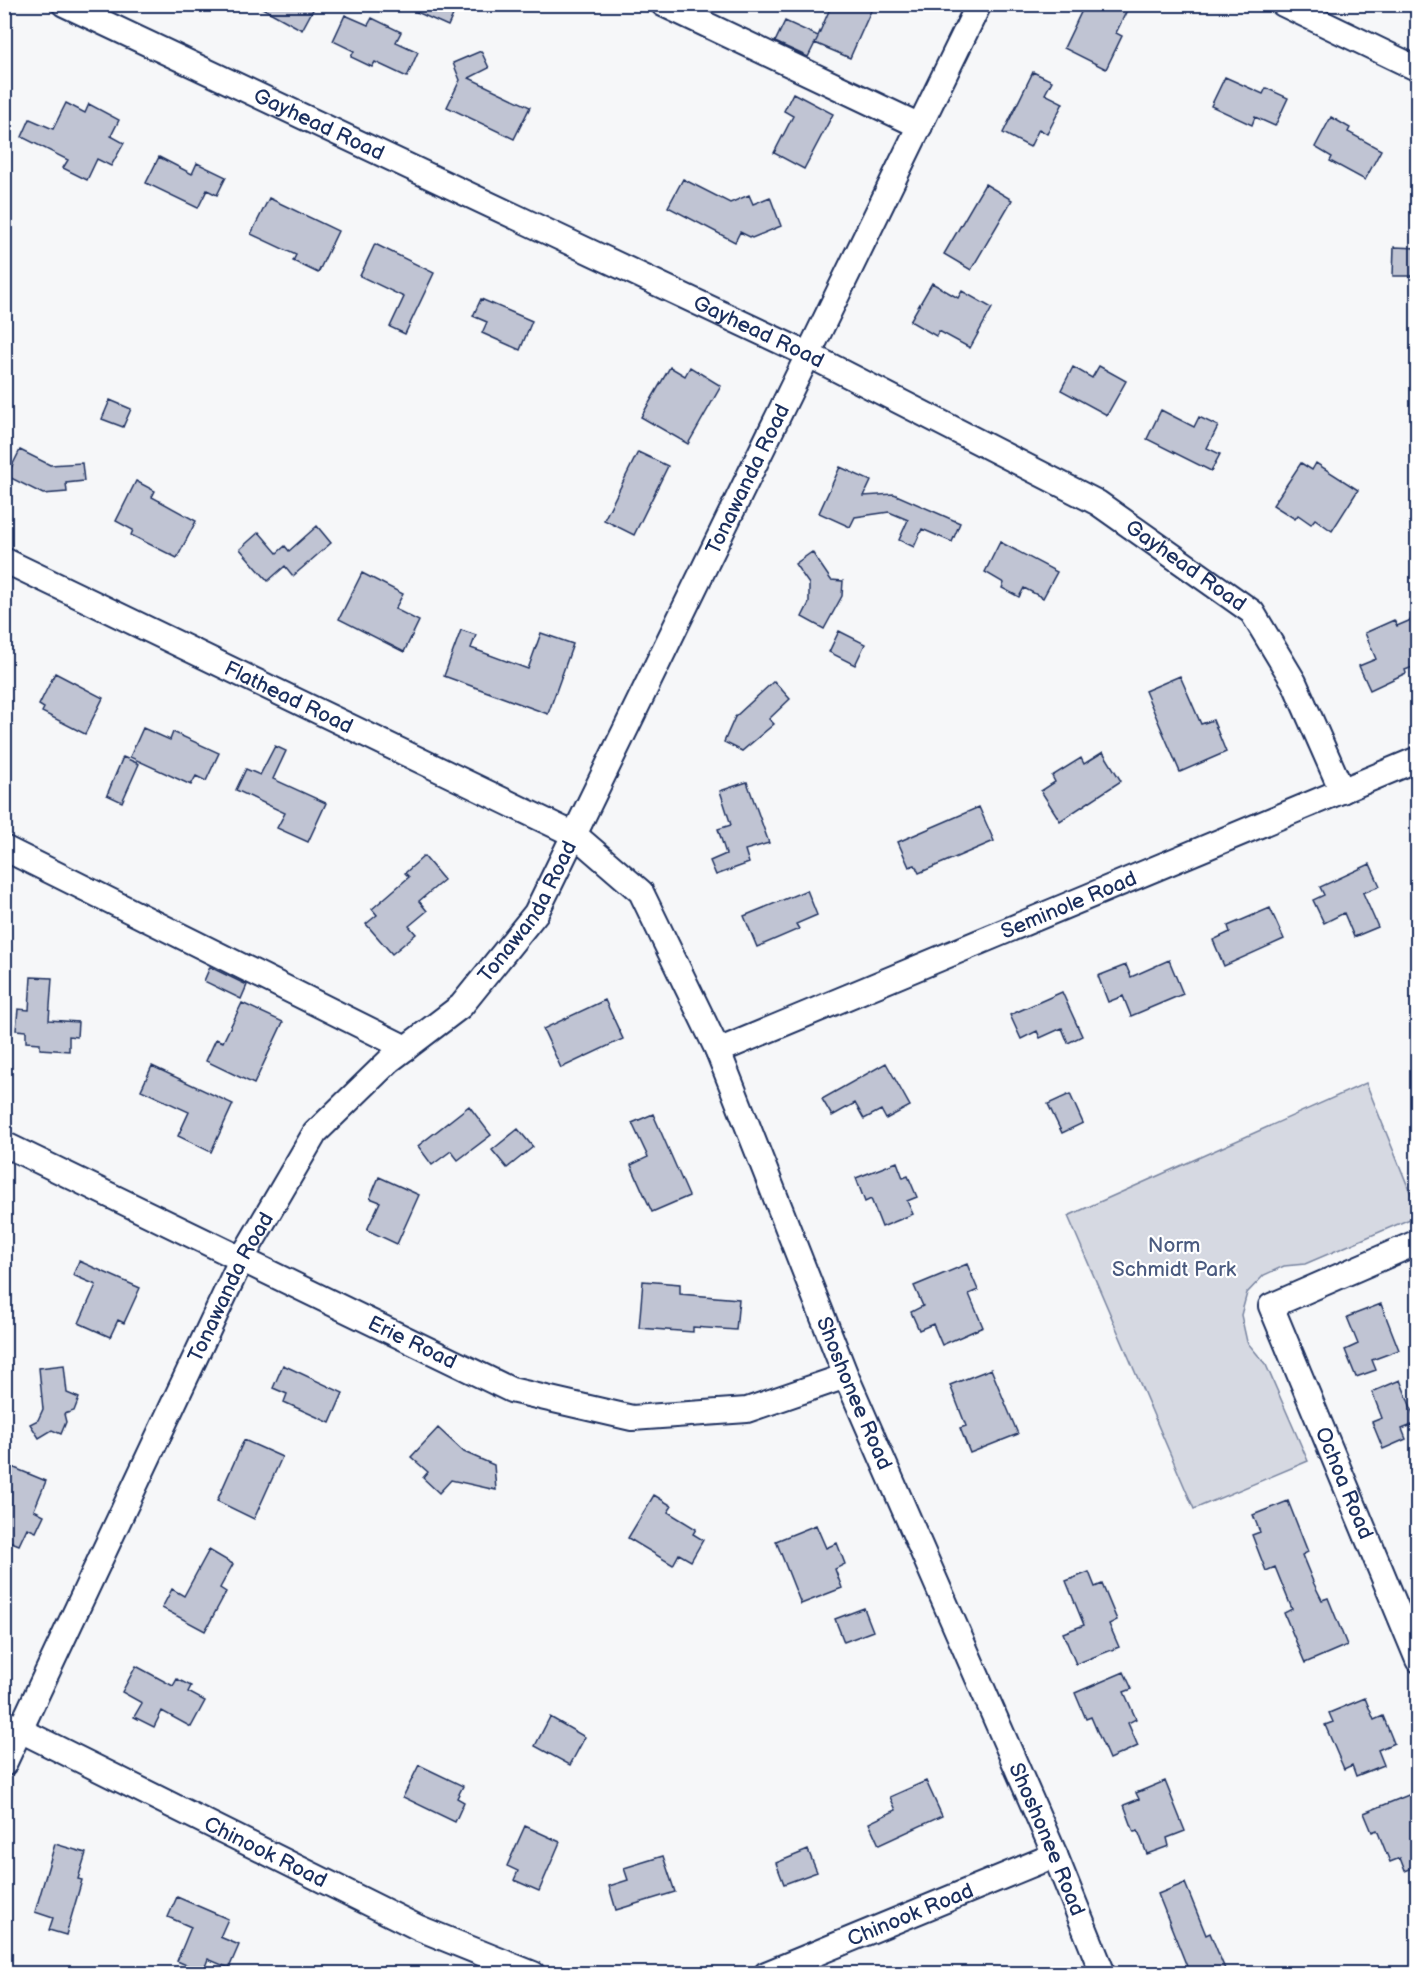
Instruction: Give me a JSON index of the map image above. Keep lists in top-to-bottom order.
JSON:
{
  "streets": {
    "street": [
      "Gayhead Road",
      "Tonawanda Road",
      "Flathead Road",
      "Seminole Road",
      "Erie Road",
      "Shoshonee Road",
      "Ochoa Road",
      "Chinook Road"
    ]
  },
  "crossings": [
    ["Gayhead Road", "Tonawanda Road"],
    ["Gayhead Road", "Seminole Road"],
    ["Tonawanda Road", "Flathead Road"],
    ["Tonawanda Road", "Erie Road"],
    ["Tonawanda Road", "Shoshonee Road"],
    ["Tonawanda Road", "Chinook Road"],
    ["Flathead Road", "Shoshonee Road"],
    ["Seminole Road", "Shoshonee Road"],
    ["Erie Road", "Shoshonee Road"],
    ["Shoshonee Road", "Chinook Road"]
  ],
  "parks": ["Norm Schmidt Park"]
}
